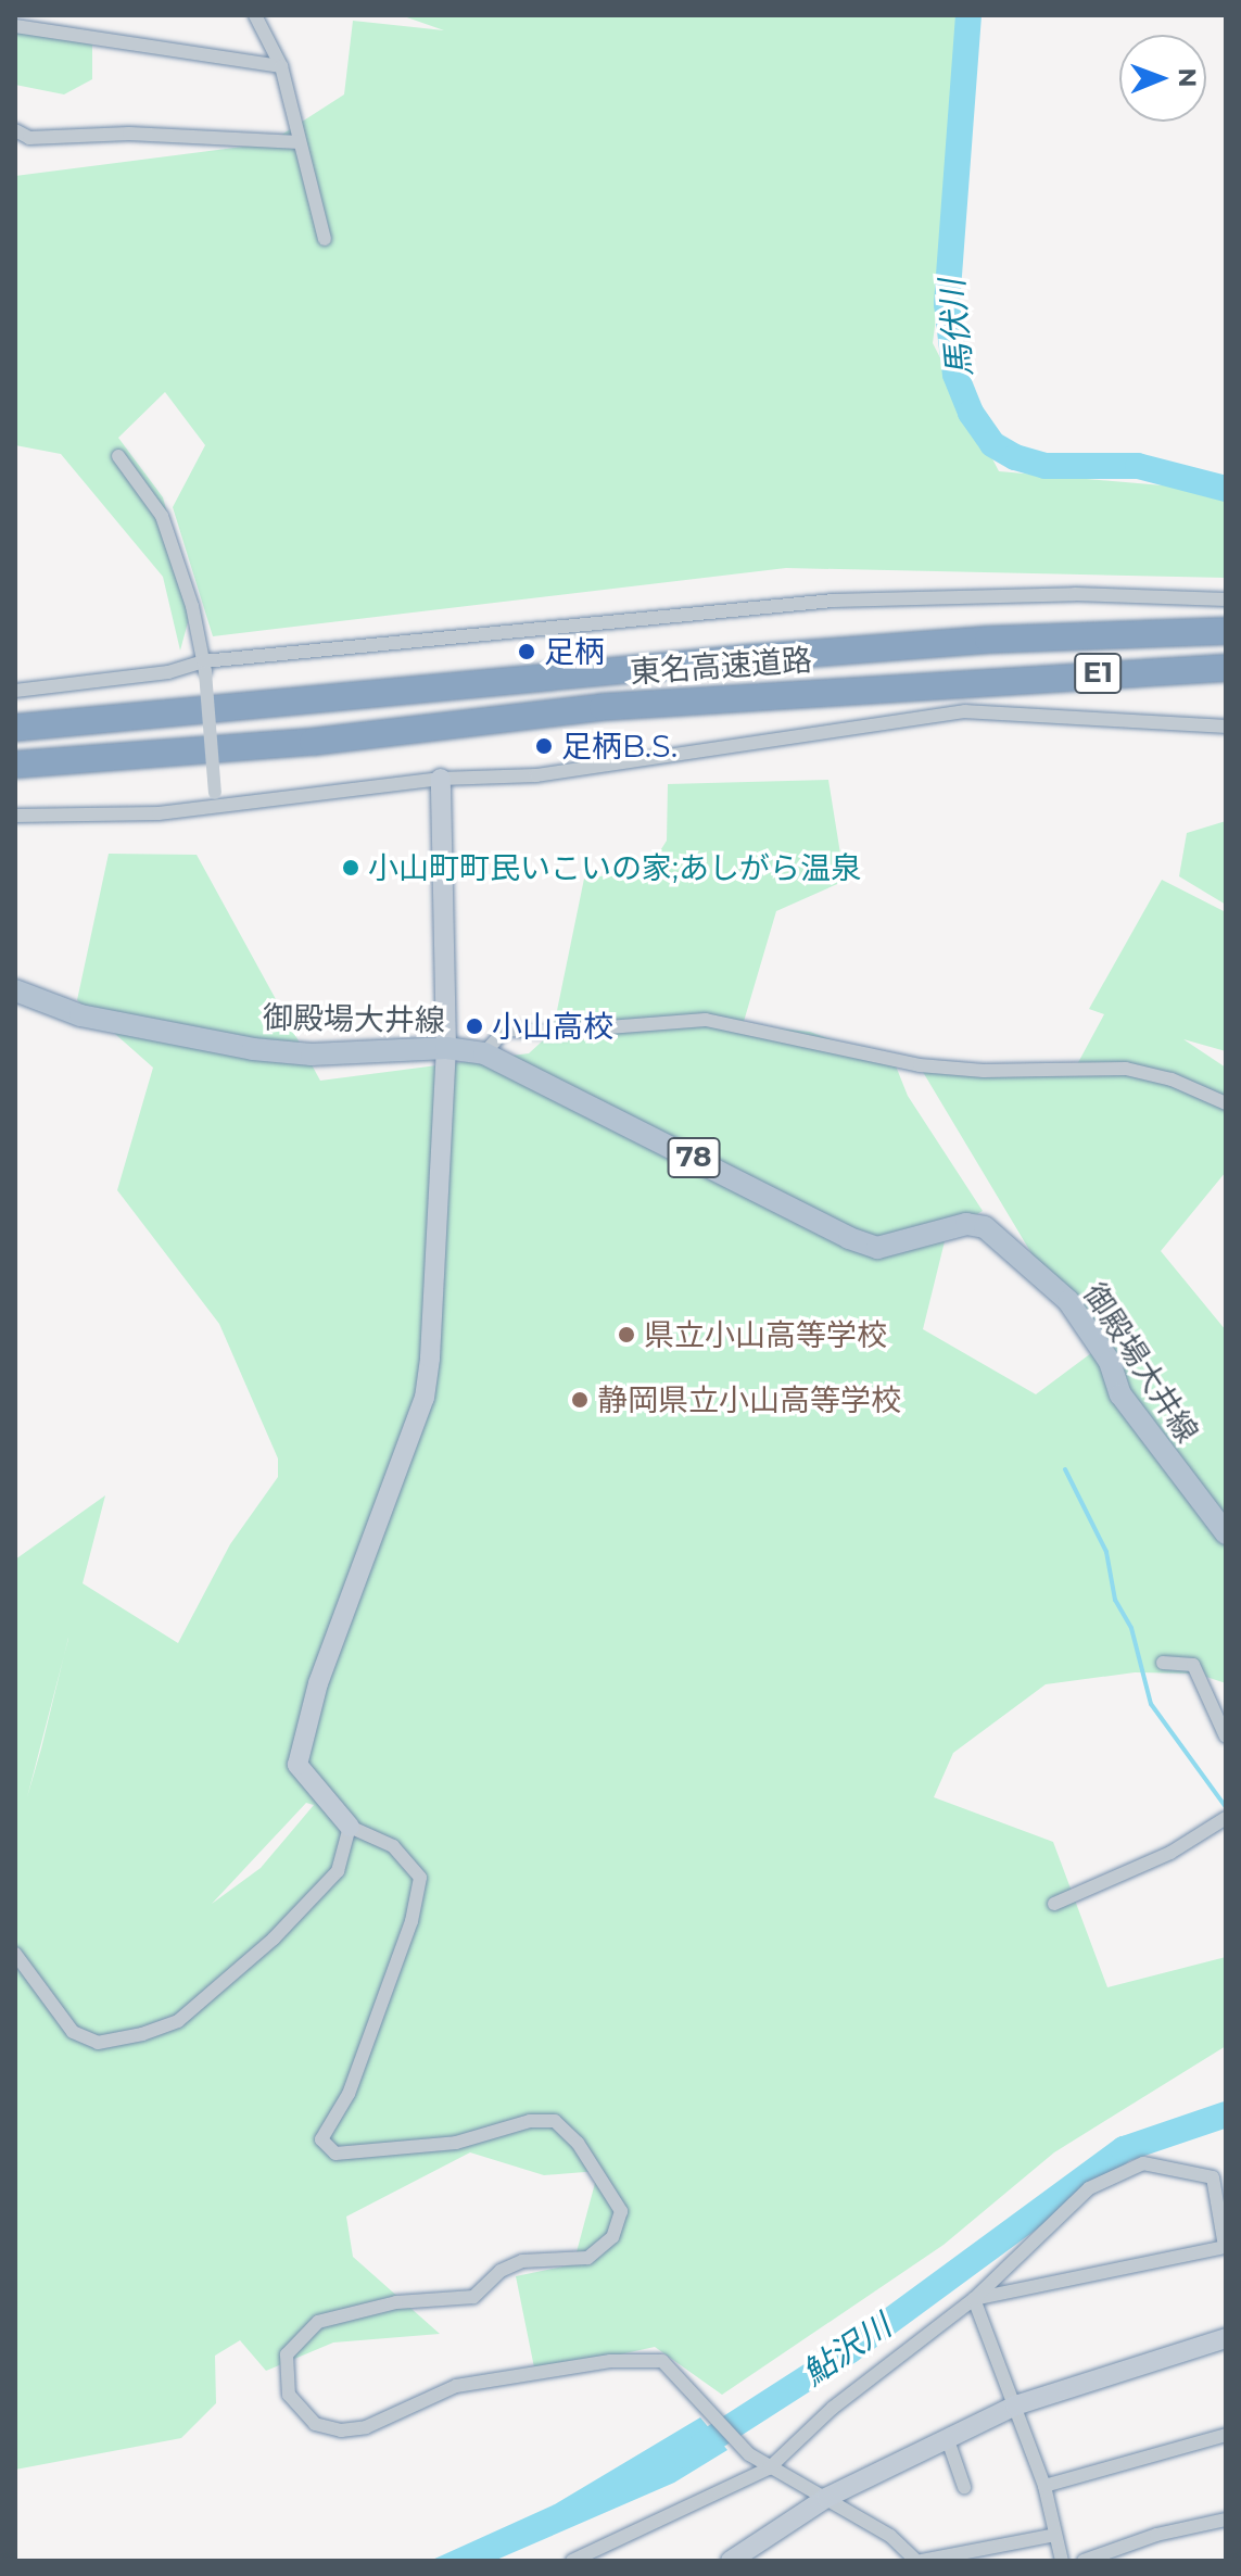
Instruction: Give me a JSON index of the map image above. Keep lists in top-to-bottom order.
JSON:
{
  "streets": {
    "highway": ["東名高速道路", "E1"],
    "main road": ["御殿場大井線", "78"]
  },
  "water": ["馬伏川", "鮎沢川"],
  "places": [
    "足柄",
    "足柄B.S.",
    "小山町町民いこいの家;あしがら温泉",
    "小山高校",
    "県立小山高等学校",
    "静岡県立小山高等学校"
  ],
  "north": "right"
}
